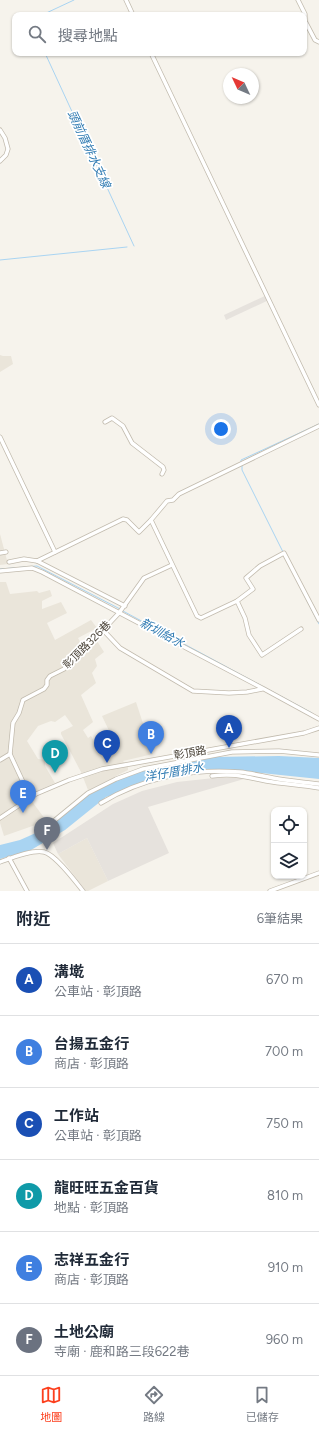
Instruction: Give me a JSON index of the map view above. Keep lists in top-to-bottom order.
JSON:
{
  "streets": {
    "street": ["彰頂路326巷", "彰頂路"]
  },
  "water": ["頭前厝排水支線", "新圳給水", "洋仔厝排水"],
  "north": "top left",
  "page": {
    "search": "搜尋地點",
    "pins": [
      "A",
      "B",
      "C",
      "D",
      "E",
      "F"
    ],
    "heading": ["附近", "6筆結果"],
    "list": [
      {
        "mark": "A",
        "name": "溝墘",
        "note": "公車站 · 彰頂路",
        "value": "670 m"
      },
      {
        "mark": "B",
        "name": "台揚五金行",
        "note": "商店 · 彰頂路",
        "value": "700 m"
      },
      {
        "mark": "C",
        "name": "工作站",
        "note": "公車站 · 彰頂路",
        "value": "750 m"
      },
      {
        "mark": "D",
        "name": "龍旺旺五金百貨",
        "note": "地點 · 彰頂路",
        "value": "810 m"
      },
      {
        "mark": "E",
        "name": "志祥五金行",
        "note": "商店 · 彰頂路",
        "value": "910 m"
      },
      {
        "mark": "F",
        "name": "土地公廟",
        "note": "寺廟 · 鹿和路三段622巷",
        "value": "960 m"
      }
    ],
    "nav": ["地圖", "路線", "已儲存"]
  }
}
